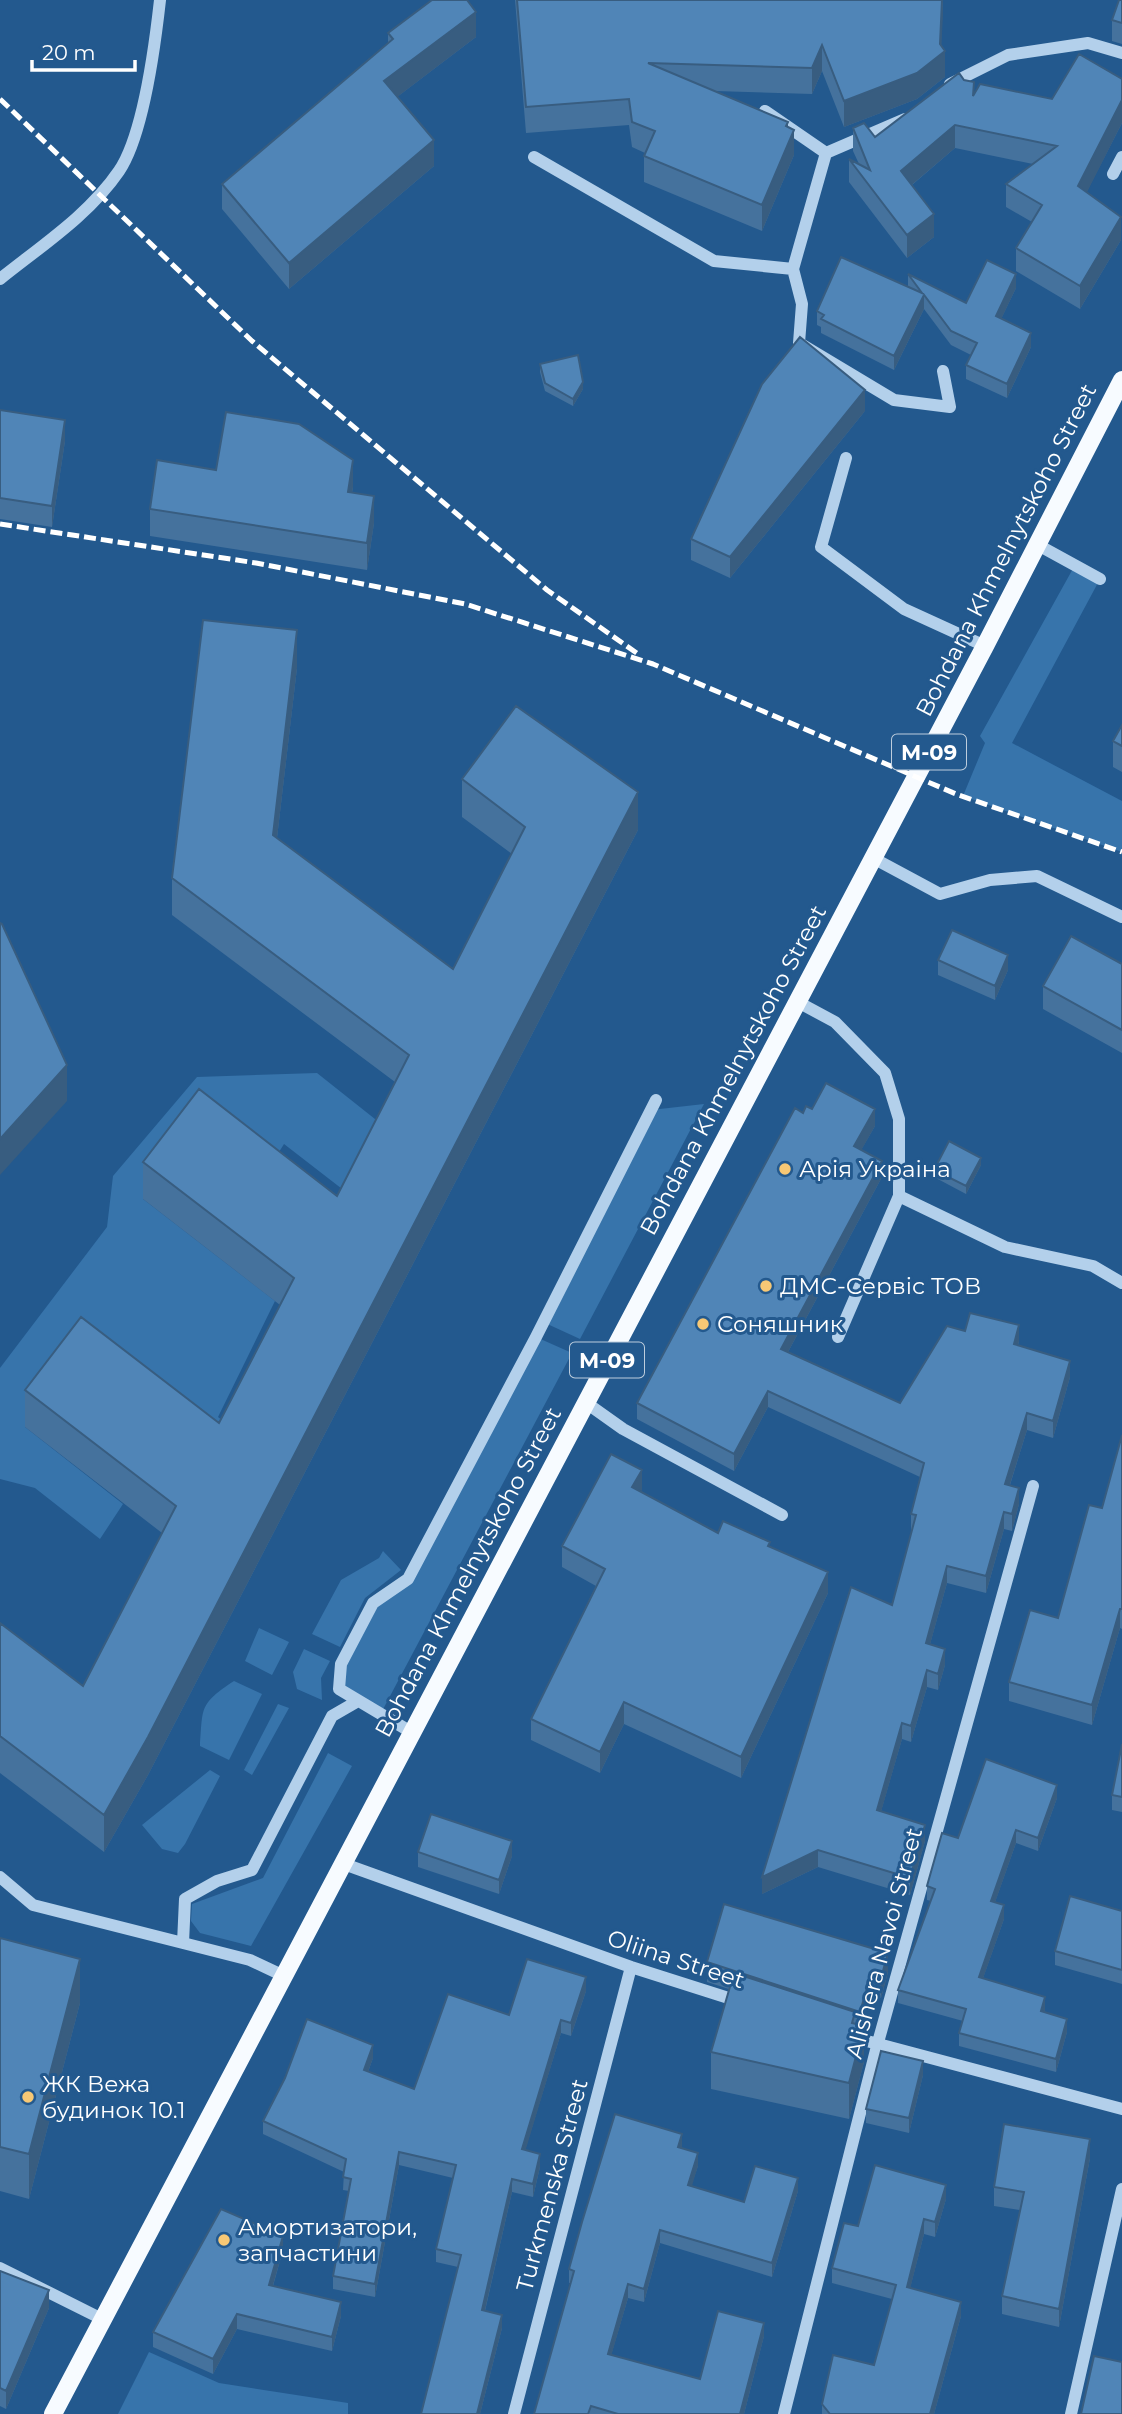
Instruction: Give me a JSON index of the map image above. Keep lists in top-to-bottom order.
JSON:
{
  "streets": {
    "main road": ["Bohdana Khmelnytskoho Street", "М-09"],
    "street": ["Alishera Navoi Street", "Oliina Street", "Turkmenska Street"]
  },
  "crossings": [
    ["Bohdana Khmelnytskoho Street", "Oliina Street"],
    ["Oliina Street", "Turkmenska Street"]
  ],
  "places": [
    "Арія Украіна",
    "ДМС-Сервіс ТОВ",
    "Соняшник",
    "ЖК Вежа будинок 10.1",
    "Амортизатори, запчастини"
  ],
  "scale_bar": "20 m"
}
